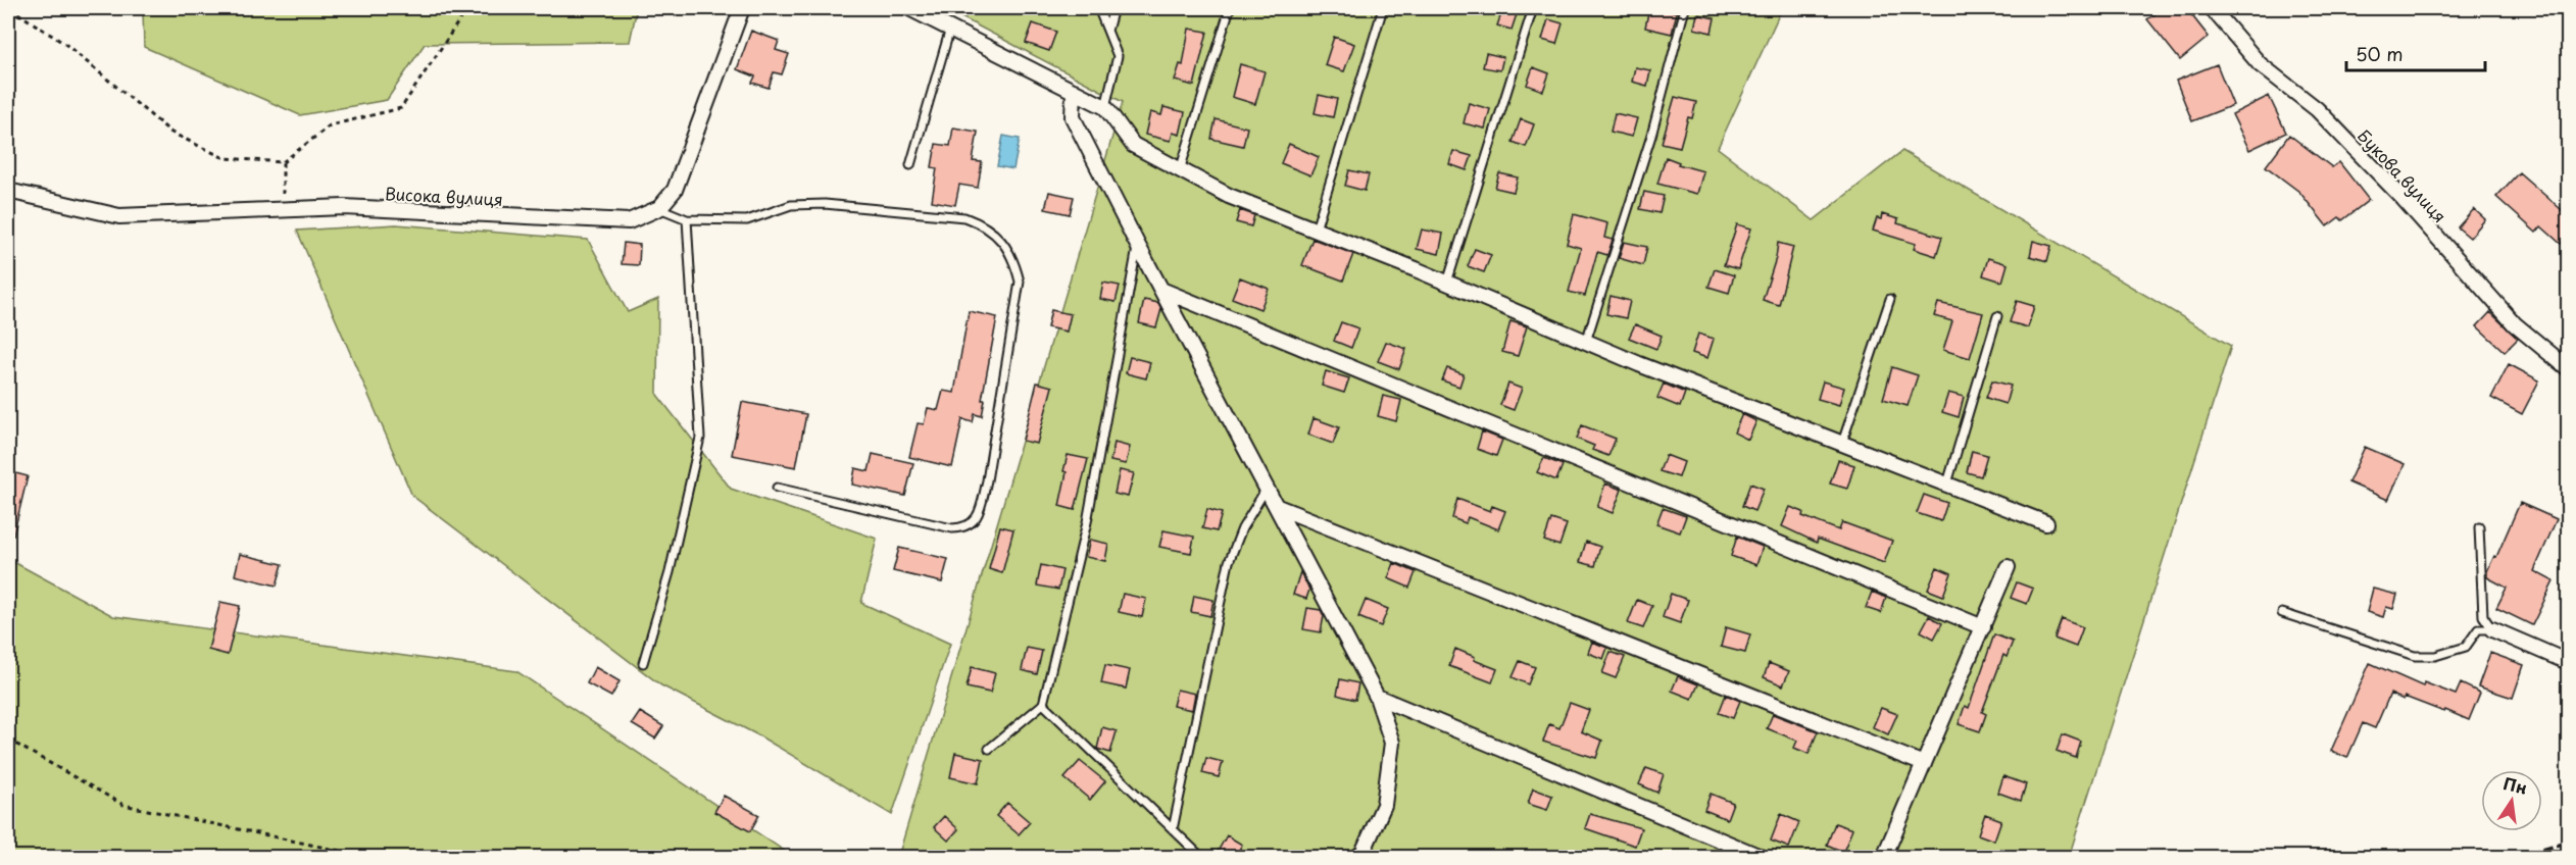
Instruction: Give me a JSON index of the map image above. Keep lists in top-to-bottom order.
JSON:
{
  "streets": {
    "street": ["Букова вулиця", "Висока вулиця"]
  },
  "scale_bar": "50 m",
  "north": "top"
}
